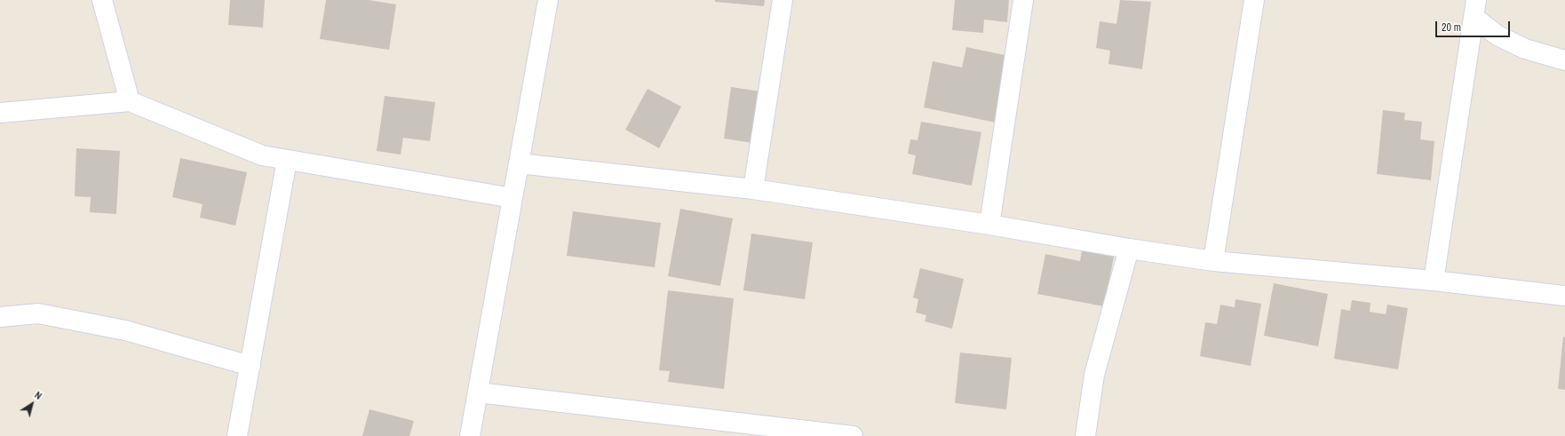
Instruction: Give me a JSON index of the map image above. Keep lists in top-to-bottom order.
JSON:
{
  "scale_bar": "20 m",
  "north": "top right"
}
